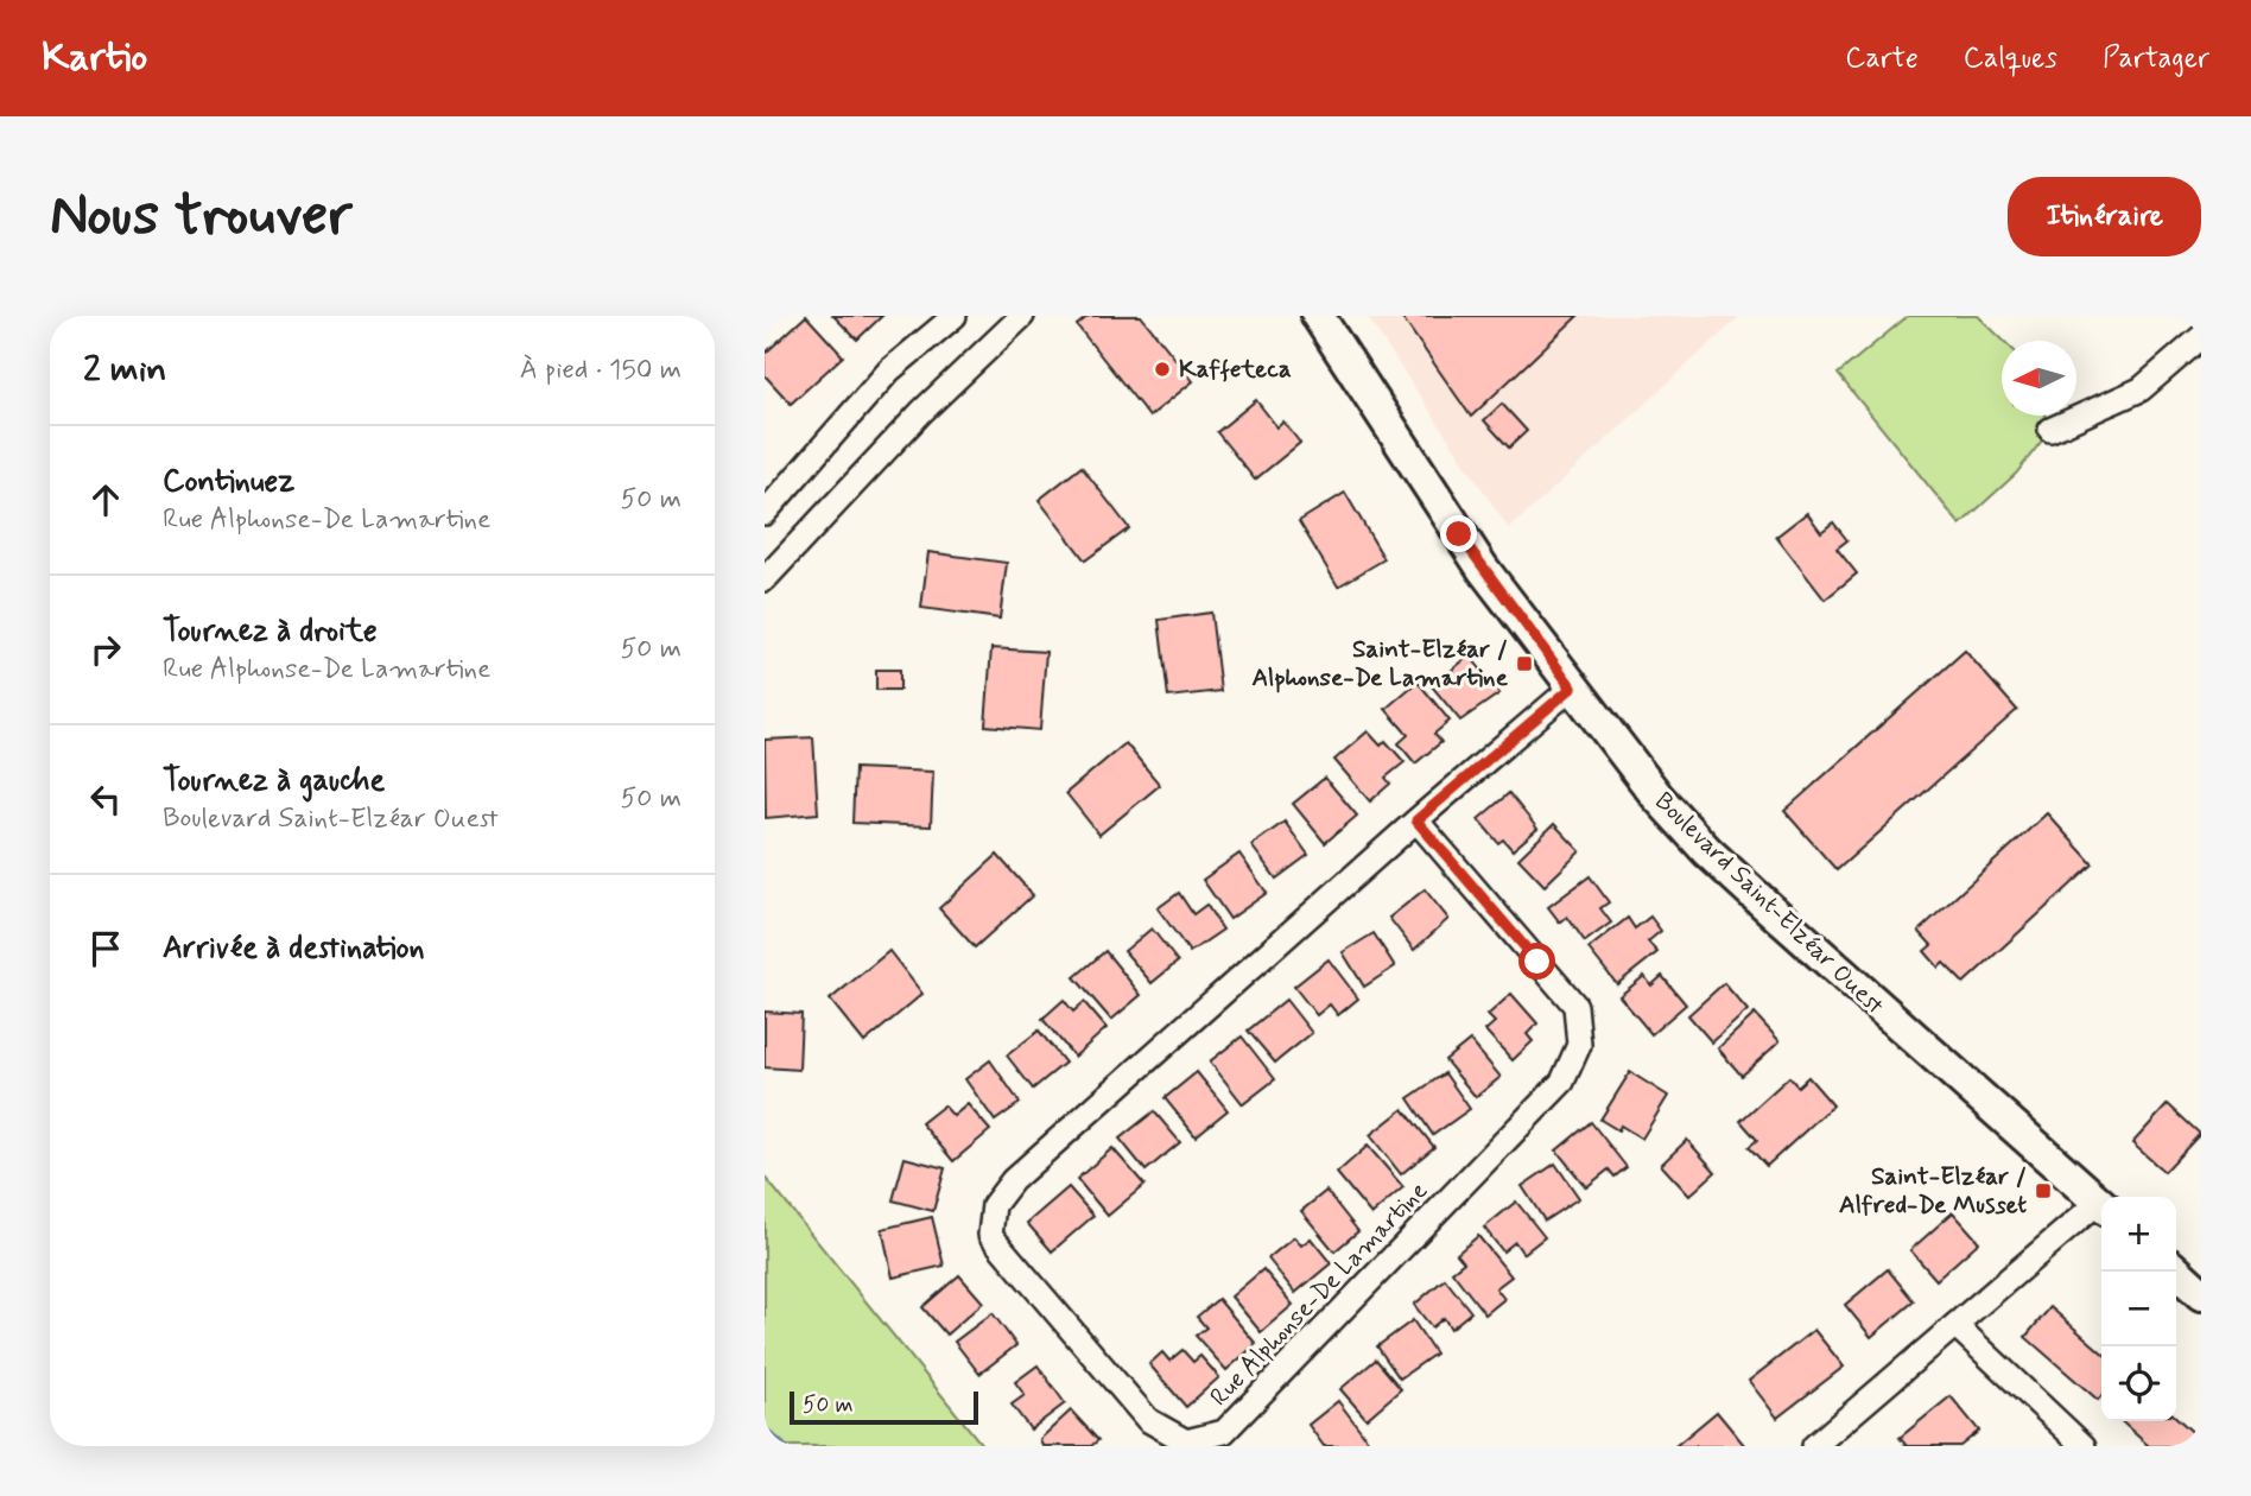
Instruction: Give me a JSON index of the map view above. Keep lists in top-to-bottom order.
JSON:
{
  "streets": {
    "street": ["Boulevard Saint-Elzéar Ouest", "Rue Alphonse-De Lamartine"]
  },
  "crossings": [
    ["Boulevard Saint-Elzéar Ouest", "Rue Alphonse-De Lamartine"]
  ],
  "places": {
    "other": ["Kaffeteca"],
    "transit": ["Saint-Elzéar / Alphonse-De Lamartine", "Saint-Elzéar / Alfred-De Musset"]
  },
  "scale_bar": "50 m",
  "north": "left",
  "page": {
    "header": "Kartio",
    "nav": ["Carte", "Calques", "Partager"],
    "buttons": "Itinéraire",
    "title": "Nous trouver",
    "heading": ["2 min", "À pied · 150 m"],
    "list": [
      ["Continuez", "Rue Alphonse-De Lamartine", "50 m"],
      ["Tournez à droite", "Rue Alphonse-De Lamartine", "50 m"],
      ["Tournez à gauche", "Boulevard Saint-Elzéar Ouest", "50 m"],
      "Arrivée à destination"
    ],
    "map_buttons": ["+", "−"],
    "scale": "50 m"
  }
}
